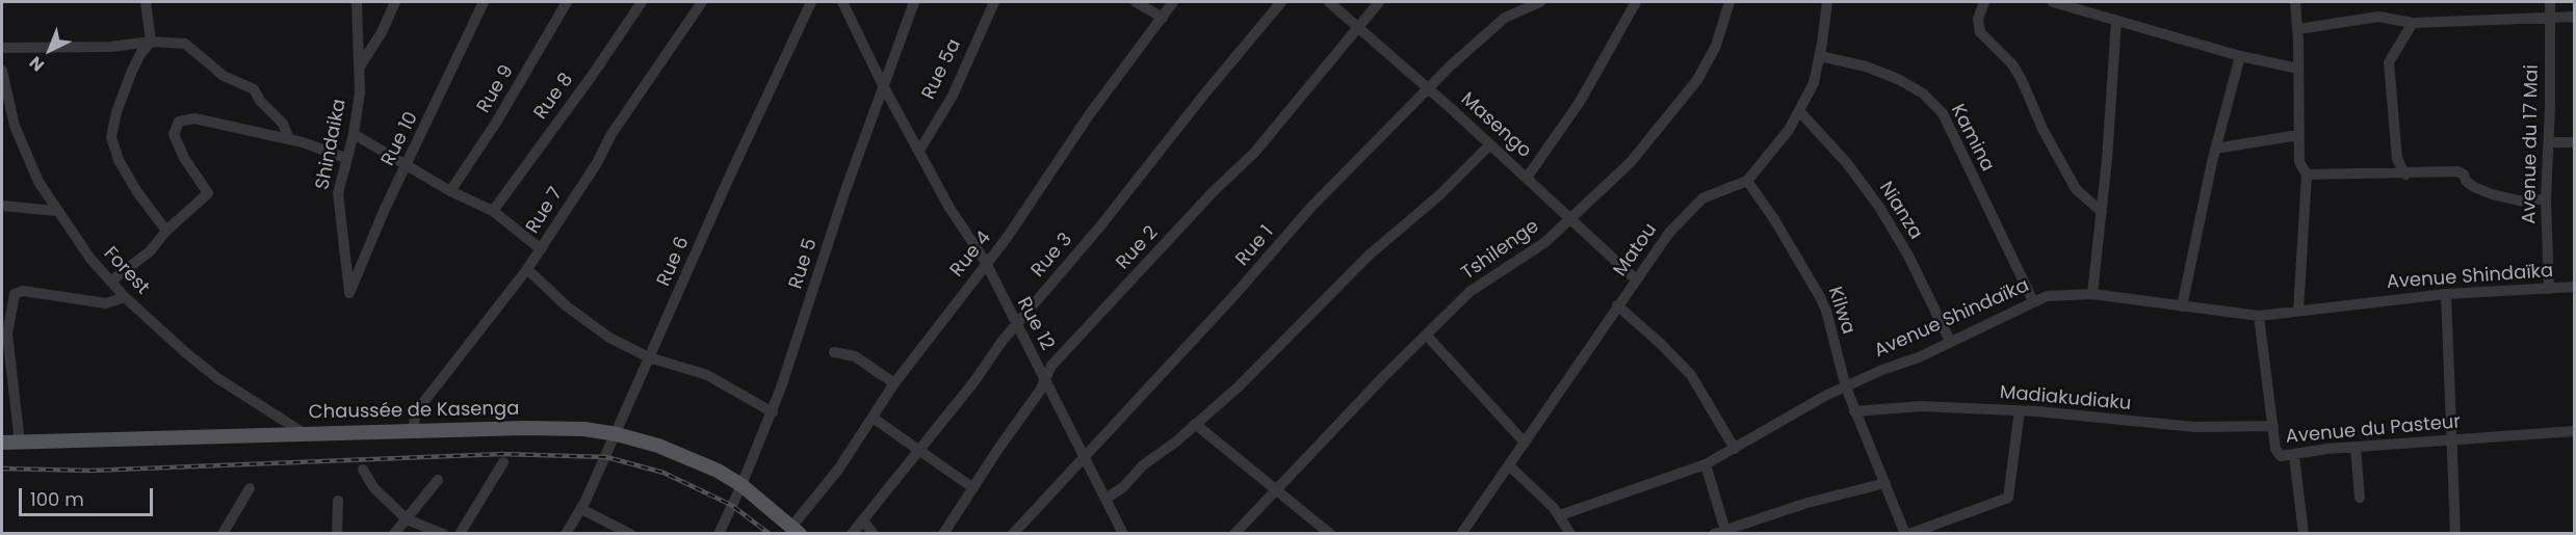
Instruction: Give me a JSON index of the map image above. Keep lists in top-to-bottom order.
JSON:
{
  "streets": {
    "main road": ["Chaussée de Kasenga"],
    "street": [
      "Rue 5a",
      "Rue 9",
      "Rue 8",
      "Masengo",
      "Kamina",
      "Rue 10",
      "Shindaika",
      "Avenue du 17 Mai",
      "Rue 7",
      "Nianza",
      "Rue 1",
      "Rue 2",
      "Tshilenge",
      "Matou",
      "Rue 4",
      "Rue 3",
      "Rue 6",
      "Rue 5",
      "Forest",
      "Avenue Shindaïka",
      "Kilwa",
      "Rue 12",
      "Madiakudiaku",
      "Avenue du Pasteur"
    ]
  },
  "crossings": [
    ["Rue 5a", "Rue 12"],
    ["Masengo", "Rue 1"],
    ["Masengo", "Rue 2"],
    ["Masengo", "Tshilenge"],
    ["Masengo", "Matou"],
    ["Kamina", "Avenue Shindaïka"],
    ["Rue 10", "Shindaika"],
    ["Avenue du 17 Mai", "Avenue Shindaïka"],
    ["Rue 7", "Chaussée de Kasenga"],
    ["Nianza", "Avenue Shindaïka"],
    ["Rue 1", "Rue 12"],
    ["Rue 2", "Rue 12"],
    ["Matou", "Kilwa"],
    ["Rue 4", "Rue 12"],
    ["Rue 4", "Chaussée de Kasenga"],
    ["Rue 3", "Rue 12"],
    ["Rue 6", "Chaussée de Kasenga"],
    ["Rue 5", "Rue 12"],
    ["Rue 5", "Chaussée de Kasenga"],
    ["Forest", "Chaussée de Kasenga"],
    ["Avenue Shindaïka", "Kilwa"],
    ["Avenue Shindaïka", "Avenue du Pasteur"],
    ["Kilwa", "Madiakudiaku"],
    ["Madiakudiaku", "Avenue du Pasteur"]
  ],
  "scale_bar": "100 m",
  "north": "bottom left"
}
